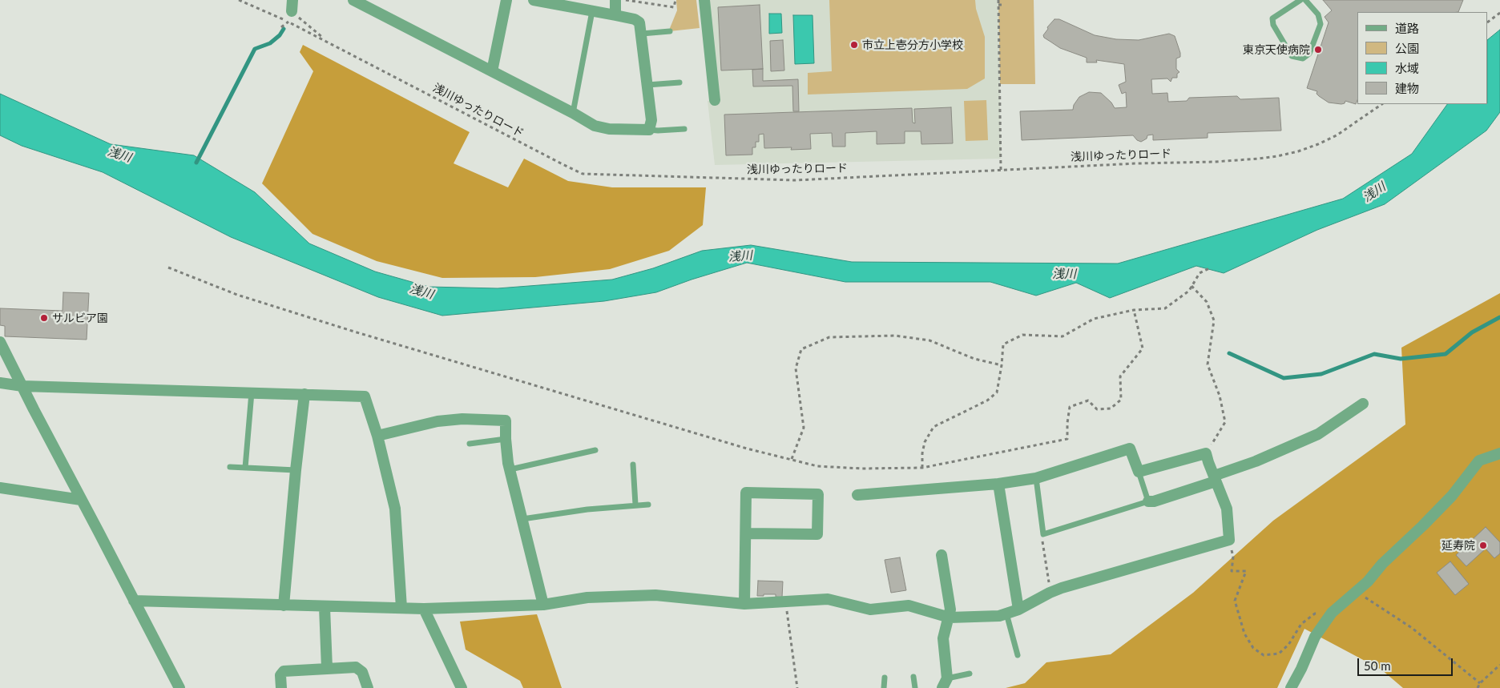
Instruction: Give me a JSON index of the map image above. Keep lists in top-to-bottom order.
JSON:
{
  "streets": {
    "path": ["浅川ゆったりロード"]
  },
  "water": ["浅川"],
  "places": [
    "市立上壱分方小学校",
    "東京天使病院",
    "サルビア園",
    "延寿院"
  ],
  "legend": [
    "道路",
    "公園",
    "水域",
    "建物"
  ],
  "scale_bar": "50 m"
}
